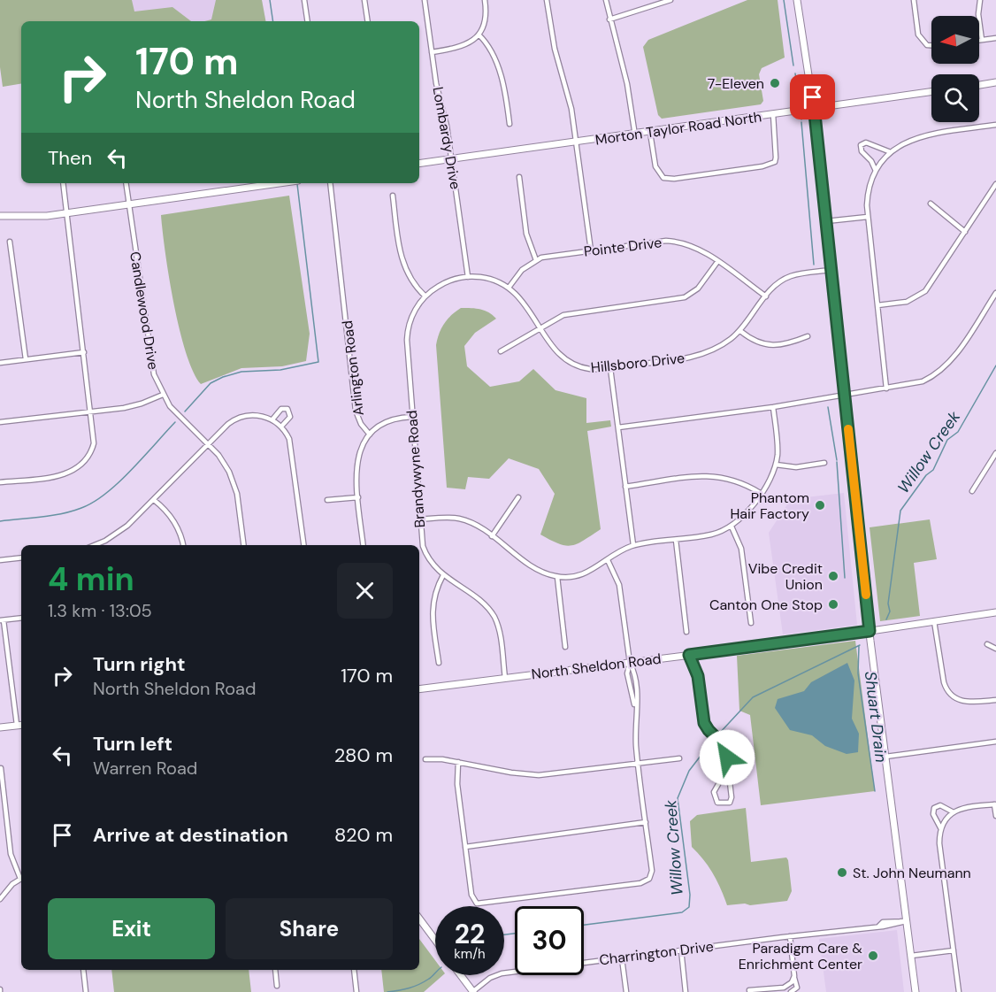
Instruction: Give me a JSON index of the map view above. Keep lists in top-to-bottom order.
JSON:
{
  "streets": {
    "street": [
      "Morton Taylor Road North",
      "Lombardy Drive",
      "Pointe Drive",
      "Candlewood Drive",
      "Hillsboro Drive",
      "Arlington Road",
      "Brandywyne Road",
      "North Sheldon Road",
      "Charrington Drive"
    ]
  },
  "crossings": [
    ["Morton Taylor Road North", "Lombardy Drive"],
    ["Lombardy Drive", "Hillsboro Drive"],
    ["Pointe Drive", "Hillsboro Drive"],
    ["Hillsboro Drive", "Brandywyne Road"],
    ["Brandywyne Road", "North Sheldon Road"]
  ],
  "water": ["Willow Creek", "Shuart Drain"],
  "places": [
    "7-Eleven",
    "Phantom Hair Factory",
    "Vibe Credit Union",
    "Canton One Stop",
    "St. John Neumann",
    "Paradigm Care & Enrichment Center"
  ],
  "north": "left",
  "page": {
    "turn": ["170 m", "North Sheldon Road"],
    "then": "Then",
    "heading": ["4 min", "1.3 km · 13:05"],
    "list": [
      {
        "name": "Turn right",
        "note": "North Sheldon Road",
        "value": "170 m"
      },
      {
        "name": "Turn left",
        "note": "Warren Road",
        "value": "280 m"
      },
      {
        "name": "Arrive at destination",
        "value": "820 m"
      }
    ],
    "buttons": ["Exit", "Share"],
    "speed": "22 km/h",
    "limit": "30"
  }
}
